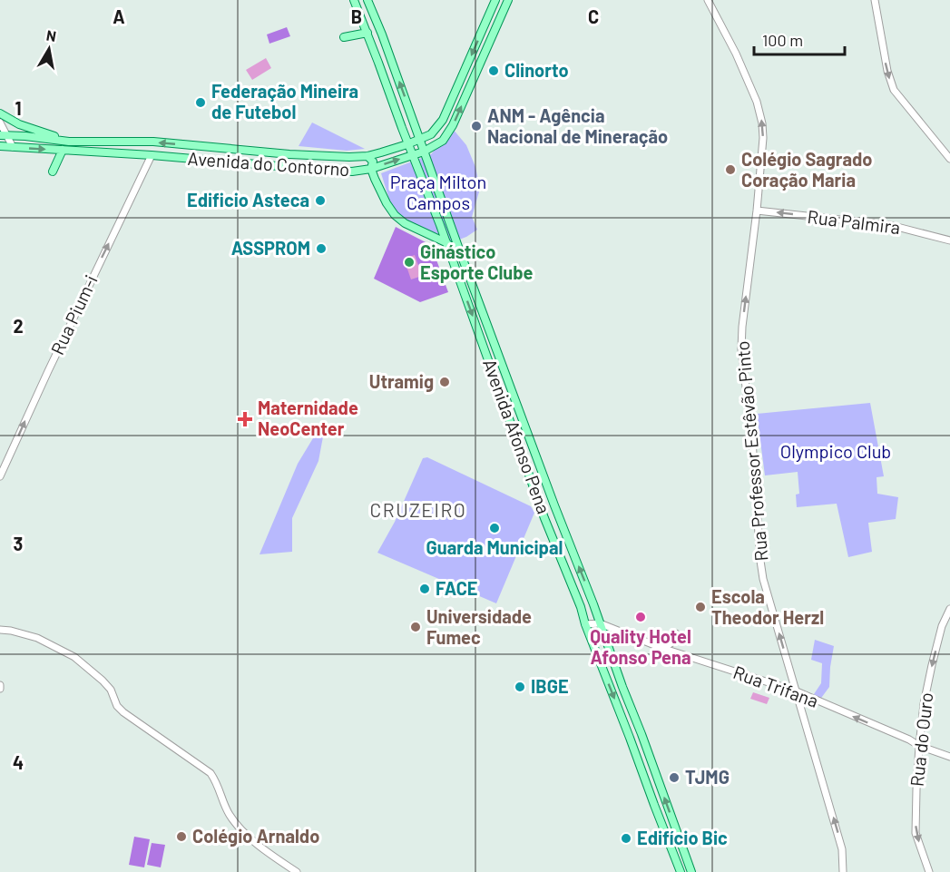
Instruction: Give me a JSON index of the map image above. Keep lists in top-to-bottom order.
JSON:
{
  "streets": {
    "main road": ["Avenida do Contorno", "Avenida Afonso Pena"],
    "street": [
      "Rua Palmira",
      "Rua Pium-i",
      "Rua Professor Estêvão Pinto",
      "Rua Trifana",
      "Rua do Ouro"
    ]
  },
  "crossings": [
    ["Avenida do Contorno", "Rua Pium-i"],
    ["Avenida do Contorno", "Avenida Afonso Pena"],
    ["Rua Palmira", "Rua Professor Estêvão Pinto"],
    ["Avenida Afonso Pena", "Rua Trifana"],
    ["Rua Professor Estêvão Pinto", "Rua Trifana"],
    ["Rua Trifana", "Rua do Ouro"]
  ],
  "one_way": [
    "Rua Palmira",
    "Rua Pium-i",
    "Rua Professor Estêvão Pinto",
    "Rua Trifana",
    "Rua do Ouro"
  ],
  "districts": ["CRUZEIRO"],
  "parks": ["Praça Milton Campos", "Olympico Club"],
  "places": {
    "other": [
      "Clinorto",
      "Federação Mineira de Futebol",
      "ANM - Agência Nacional de Mineração",
      "Colégio Sagrado Coração Maria",
      "Edificio Asteca",
      "ASSPROM",
      "Ginástico Esporte Clube",
      "Utramig",
      "Guarda Municipal",
      "FACE",
      "Escola Theodor Herzl",
      "Quality Hotel Afonso Pena",
      "Universidade Fumec",
      "IBGE",
      "TJMG",
      "Colégio Arnaldo",
      "Edifício Bic"
    ],
    "health": ["Maternidade NeoCenter"]
  },
  "scale_bar": "100 m",
  "north": "top",
  "grid": {
    "columns": ["A", "B", "C"],
    "rows": [
      "1",
      "2",
      "3",
      "4"
    ]
  }
}
